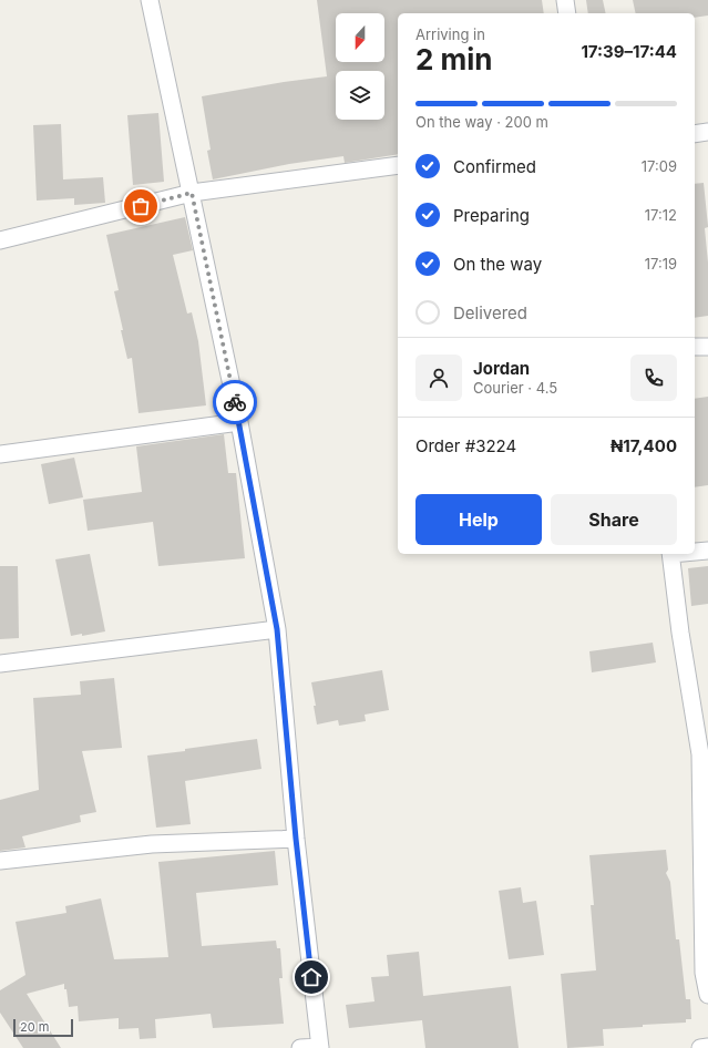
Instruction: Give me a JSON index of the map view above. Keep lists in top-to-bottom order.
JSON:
{
  "scale_bar": "20 m",
  "north": "bottom",
  "page": {
    "heading": ["2 min", "Arriving in", "17:39–17:44"],
    "panel": [
      "Jordan",
      "Courier · 4.5",
      "Order #3224",
      "₦17,400"
    ],
    "bar": "On the way · 200 m",
    "list": [
      ["Confirmed", "17:09"],
      ["Preparing", "17:12"],
      ["On the way", "17:19"],
      "Delivered"
    ],
    "buttons": ["Help", "Share"],
    "scale": "20 m"
  }
}
